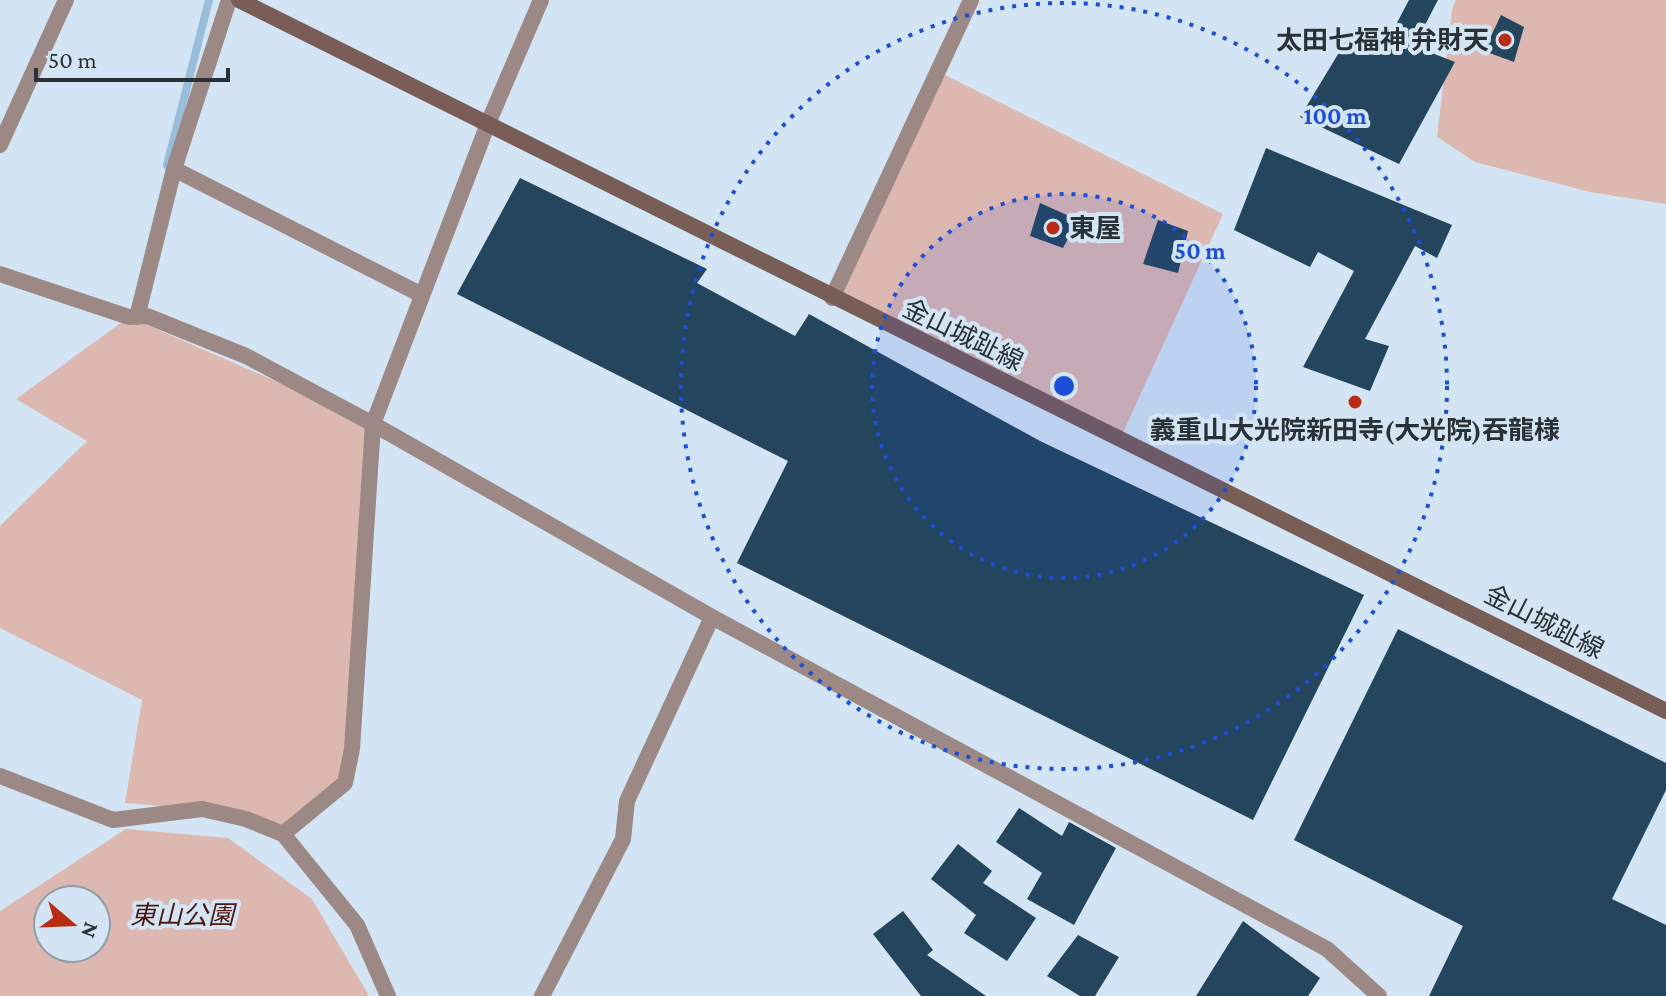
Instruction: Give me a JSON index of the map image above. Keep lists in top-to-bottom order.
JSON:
{
  "streets": {
    "main road": ["金山城趾線"]
  },
  "parks": ["東山公園"],
  "places": ["太田七福神 弁財天", "東屋", "義重山大光院新田寺(大光院)吞龍様"],
  "scale_bar": "50 m",
  "north": "right",
  "rings": ["100 m", "50 m"]
}
